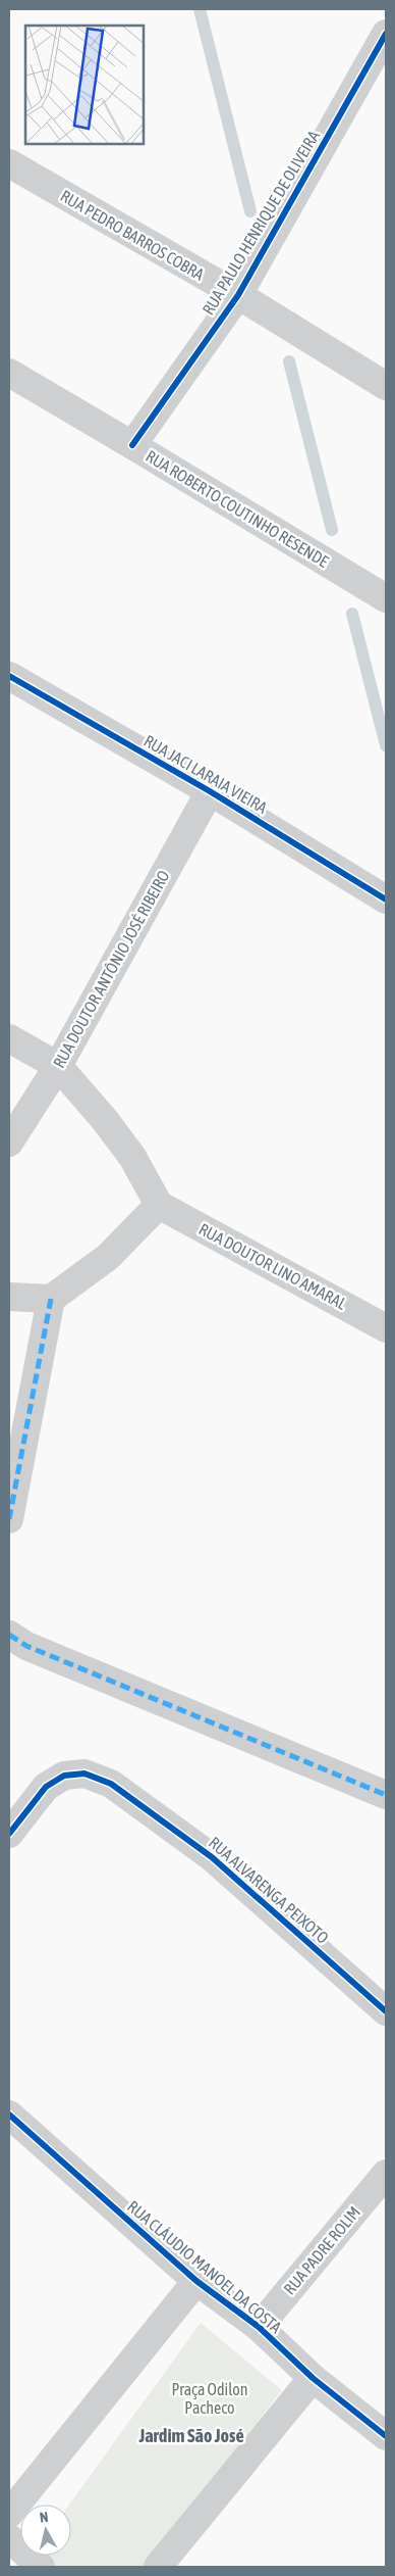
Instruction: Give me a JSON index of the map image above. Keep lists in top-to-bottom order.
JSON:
{
  "streets": {
    "street": [
      "RUA PAULO HENRIQUE DE OLIVEIRA",
      "RUA PEDRO BARROS COBRA",
      "RUA ROBERTO COUTINHO RESENDE",
      "RUA JACI LARAIA VIEIRA",
      "RUA DOUTOR ANTÔNIO JOSÉ RIBEIRO",
      "RUA DOUTOR LINO AMARAL",
      "RUA ALVARENGA PEIXOTO",
      "RUA PADRE ROLIM",
      "RUA CLÁUDIO MANOEL DA COSTA"
    ]
  },
  "crossings": [
    ["RUA PAULO HENRIQUE DE OLIVEIRA", "RUA PEDRO BARROS COBRA"],
    ["RUA PAULO HENRIQUE DE OLIVEIRA", "RUA ROBERTO COUTINHO RESENDE"],
    ["RUA JACI LARAIA VIEIRA", "RUA DOUTOR ANTÔNIO JOSÉ RIBEIRO"],
    ["RUA PADRE ROLIM", "RUA CLÁUDIO MANOEL DA COSTA"]
  ],
  "districts": ["Jardim São José"],
  "parks": ["Praça Odilon Pacheco"],
  "north": "top"
}
